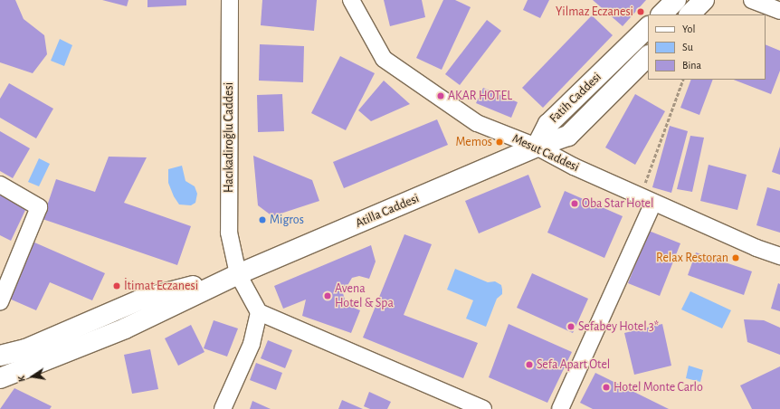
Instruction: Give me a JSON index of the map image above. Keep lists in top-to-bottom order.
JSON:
{
  "streets": {
    "street": [
      "Fatih Caddesi",
      "Hacıkadiroğlu Caddesi",
      "Mesut Caddesi",
      "Atilla Caddesi"
    ]
  },
  "crossings": [
    ["Fatih Caddesi", "Mesut Caddesi"],
    ["Fatih Caddesi", "Atilla Caddesi"],
    ["Hacıkadiroğlu Caddesi", "Atilla Caddesi"],
    ["Mesut Caddesi", "Atilla Caddesi"]
  ],
  "places": [
    "Yilmaz Eczanesi",
    "AKAR HOTEL",
    "Memos",
    "Oba Star Hotel",
    "Migros",
    "Relax Restoran",
    "İtimat Eczanesi",
    "Avena Hotel & Spa",
    "Sefabey Hotel 3*",
    "Sefa Apart Otel",
    "Hotel Monte Carlo"
  ],
  "legend": ["Yol", "Su", "Bina"],
  "north": "left"
}
